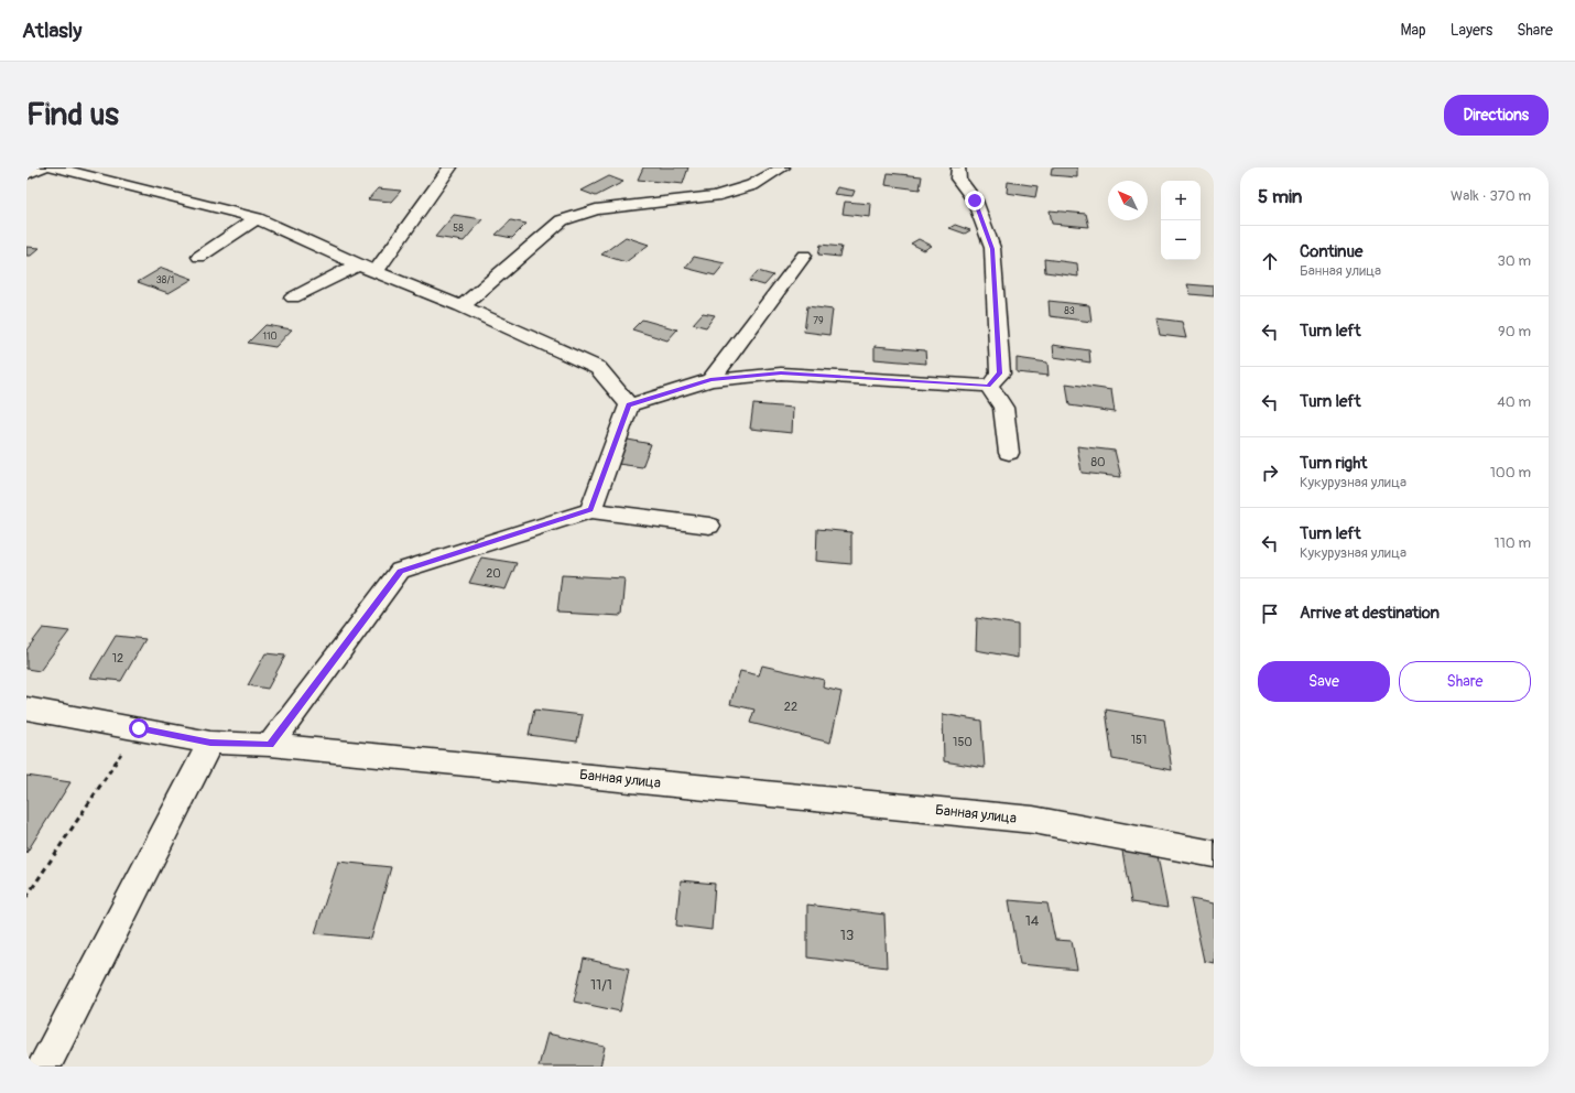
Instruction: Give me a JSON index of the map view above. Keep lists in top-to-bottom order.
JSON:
{
  "streets": {
    "street": ["Банная улица"]
  },
  "house_numbers": [
    "58",
    "38/1",
    "83",
    "79",
    "110",
    "80",
    "20",
    "12",
    "22",
    "151",
    "150",
    "14",
    "13",
    "11/1"
  ],
  "north": "top left",
  "page": {
    "header": "Atlasly",
    "nav": ["Map", "Layers", "Share"],
    "buttons": [
      "Directions",
      ["Save", "Share"]
    ],
    "title": "Find us",
    "heading": ["5 min", "Walk · 370 m"],
    "map_buttons": ["+", "−"],
    "list": [
      ["Continue", "Банная улица", "30 m"],
      ["Turn left", "90 m"],
      ["Turn left", "40 m"],
      ["Turn right", "Кукурузная улица", "100 m"],
      ["Turn left", "Кукурузная улица", "110 m"],
      "Arrive at destination"
    ]
  }
}
